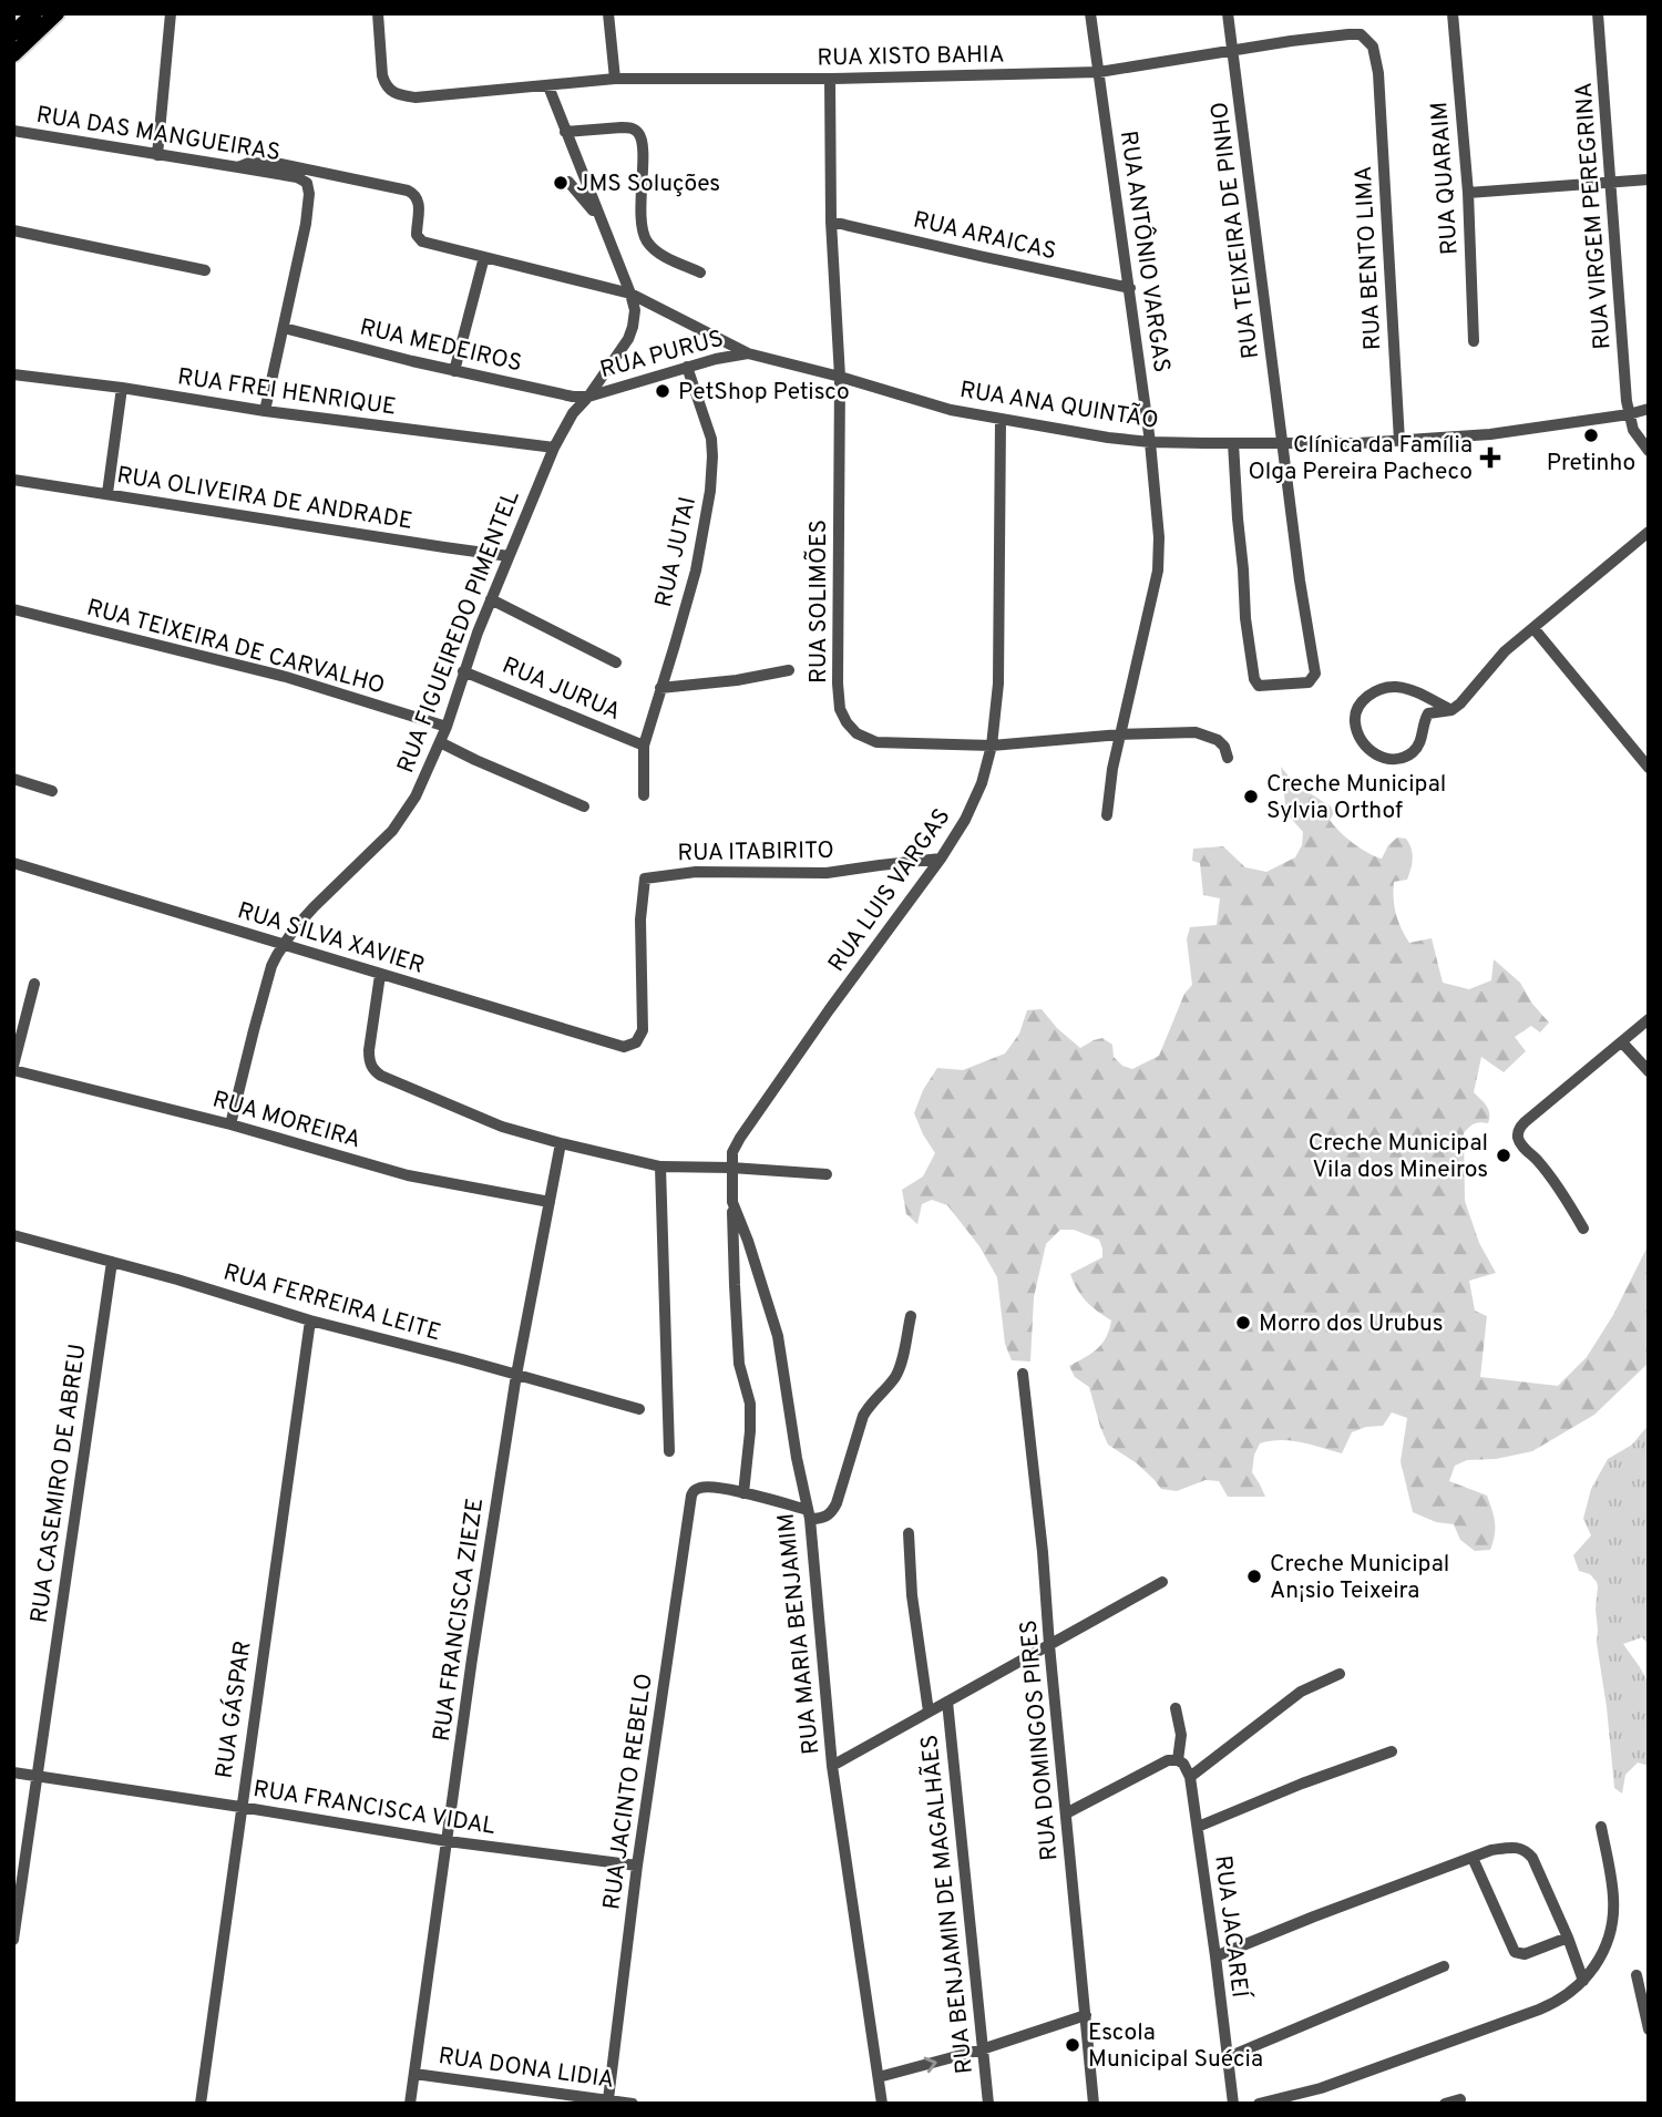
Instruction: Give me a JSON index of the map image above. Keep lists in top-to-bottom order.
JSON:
{
  "streets": {
    "street": [
      "RUA XISTO BAHIA",
      "RUA DAS MANGUEIRAS",
      "RUA QUARAIM",
      "RUA VIRGEM PEREGRINA",
      "RUA TEIXEIRA DE PINHO",
      "RUA ARAICAS",
      "RUA ANTÔNIO VARGAS",
      "RUA BENTO LIMA",
      "RUA MEDEIROS",
      "RUA PURUS",
      "RUA FREI HENRIQUE",
      "RUA ANA QUINTÃO",
      "RUA OLIVEIRA DE ANDRADE",
      "RUA JUTAI",
      "RUA SOLIMÕES",
      "RUA FIGUEIREDO PIMENTEL",
      "RUA TEIXEIRA DE CARVALHO",
      "RUA JURUA",
      "RUA ITABIRITO",
      "RUA LUIS VARGAS",
      "RUA SILVA XAVIER",
      "RUA MOREIRA",
      "RUA FERREIRA LEITE",
      "RUA CASEMIRO DE ABREU",
      "RUA FRANCISCA ZIEZE",
      "RUA MARIA BENJAMIM",
      "RUA GÁSPAR",
      "RUA DOMINGOS PIRES",
      "RUA JACINTO REBELO",
      "RUA FRANCISCA VIDAL",
      "RUA BENJAMIN DE MAGALHÃES",
      "RUA JACAREÍ",
      "RUA DONA LIDIA"
    ]
  },
  "crossings": [
    ["RUA XISTO BAHIA", "RUA TEIXEIRA DE PINHO"],
    ["RUA XISTO BAHIA", "RUA ANTÔNIO VARGAS"],
    ["RUA XISTO BAHIA", "RUA BENTO LIMA"],
    ["RUA XISTO BAHIA", "RUA SOLIMÕES"],
    ["RUA XISTO BAHIA", "RUA FIGUEIREDO PIMENTEL"],
    ["RUA DAS MANGUEIRAS", "RUA MEDEIROS"],
    ["RUA VIRGEM PEREGRINA", "RUA ANA QUINTÃO"],
    ["RUA TEIXEIRA DE PINHO", "RUA ANA QUINTÃO"],
    ["RUA ARAICAS", "RUA ANTÔNIO VARGAS"],
    ["RUA ARAICAS", "RUA SOLIMÕES"],
    ["RUA ANTÔNIO VARGAS", "RUA ANA QUINTÃO"],
    ["RUA ANTÔNIO VARGAS", "RUA SOLIMÕES"],
    ["RUA BENTO LIMA", "RUA ANA QUINTÃO"],
    ["RUA MEDEIROS", "RUA PURUS"],
    ["RUA MEDEIROS", "RUA FIGUEIREDO PIMENTEL"],
    ["RUA PURUS", "RUA ANA QUINTÃO"],
    ["RUA PURUS", "RUA JUTAI"],
    ["RUA PURUS", "RUA FIGUEIREDO PIMENTEL"],
    ["RUA FREI HENRIQUE", "RUA FIGUEIREDO PIMENTEL"],
    ["RUA ANA QUINTÃO", "RUA SOLIMÕES"],
    ["RUA ANA QUINTÃO", "RUA LUIS VARGAS"],
    ["RUA OLIVEIRA DE ANDRADE", "RUA FIGUEIREDO PIMENTEL"],
    ["RUA JUTAI", "RUA JURUA"],
    ["RUA SOLIMÕES", "RUA LUIS VARGAS"],
    ["RUA FIGUEIREDO PIMENTEL", "RUA TEIXEIRA DE CARVALHO"],
    ["RUA FIGUEIREDO PIMENTEL", "RUA JURUA"],
    ["RUA FIGUEIREDO PIMENTEL", "RUA SILVA XAVIER"],
    ["RUA FIGUEIREDO PIMENTEL", "RUA MOREIRA"],
    ["RUA ITABIRITO", "RUA LUIS VARGAS"],
    ["RUA ITABIRITO", "RUA SILVA XAVIER"],
    ["RUA LUIS VARGAS", "RUA MARIA BENJAMIM"],
    ["RUA MOREIRA", "RUA FRANCISCA ZIEZE"],
    ["RUA FERREIRA LEITE", "RUA CASEMIRO DE ABREU"],
    ["RUA FERREIRA LEITE", "RUA FRANCISCA ZIEZE"],
    ["RUA FERREIRA LEITE", "RUA GÁSPAR"],
    ["RUA CASEMIRO DE ABREU", "RUA FRANCISCA VIDAL"],
    ["RUA FRANCISCA ZIEZE", "RUA FRANCISCA VIDAL"],
    ["RUA FRANCISCA ZIEZE", "RUA DONA LIDIA"],
    ["RUA GÁSPAR", "RUA FRANCISCA VIDAL"],
    ["RUA JACINTO REBELO", "RUA FRANCISCA VIDAL"],
    ["RUA JACINTO REBELO", "RUA DONA LIDIA"]
  ],
  "places": {
    "other": [
      "JMS Soluções",
      "PetShop Petisco",
      "Pretinho",
      "Creche Municipal Sylvia Orthof",
      "Creche Municipal Vila dos Mineiros",
      "Morro dos Urubus",
      "Creche Municipal An¡sio Teixeira",
      "Escola Municipal Suécia"
    ],
    "health": ["Clínica da Família Olga Pereira Pacheco"]
  }
}
